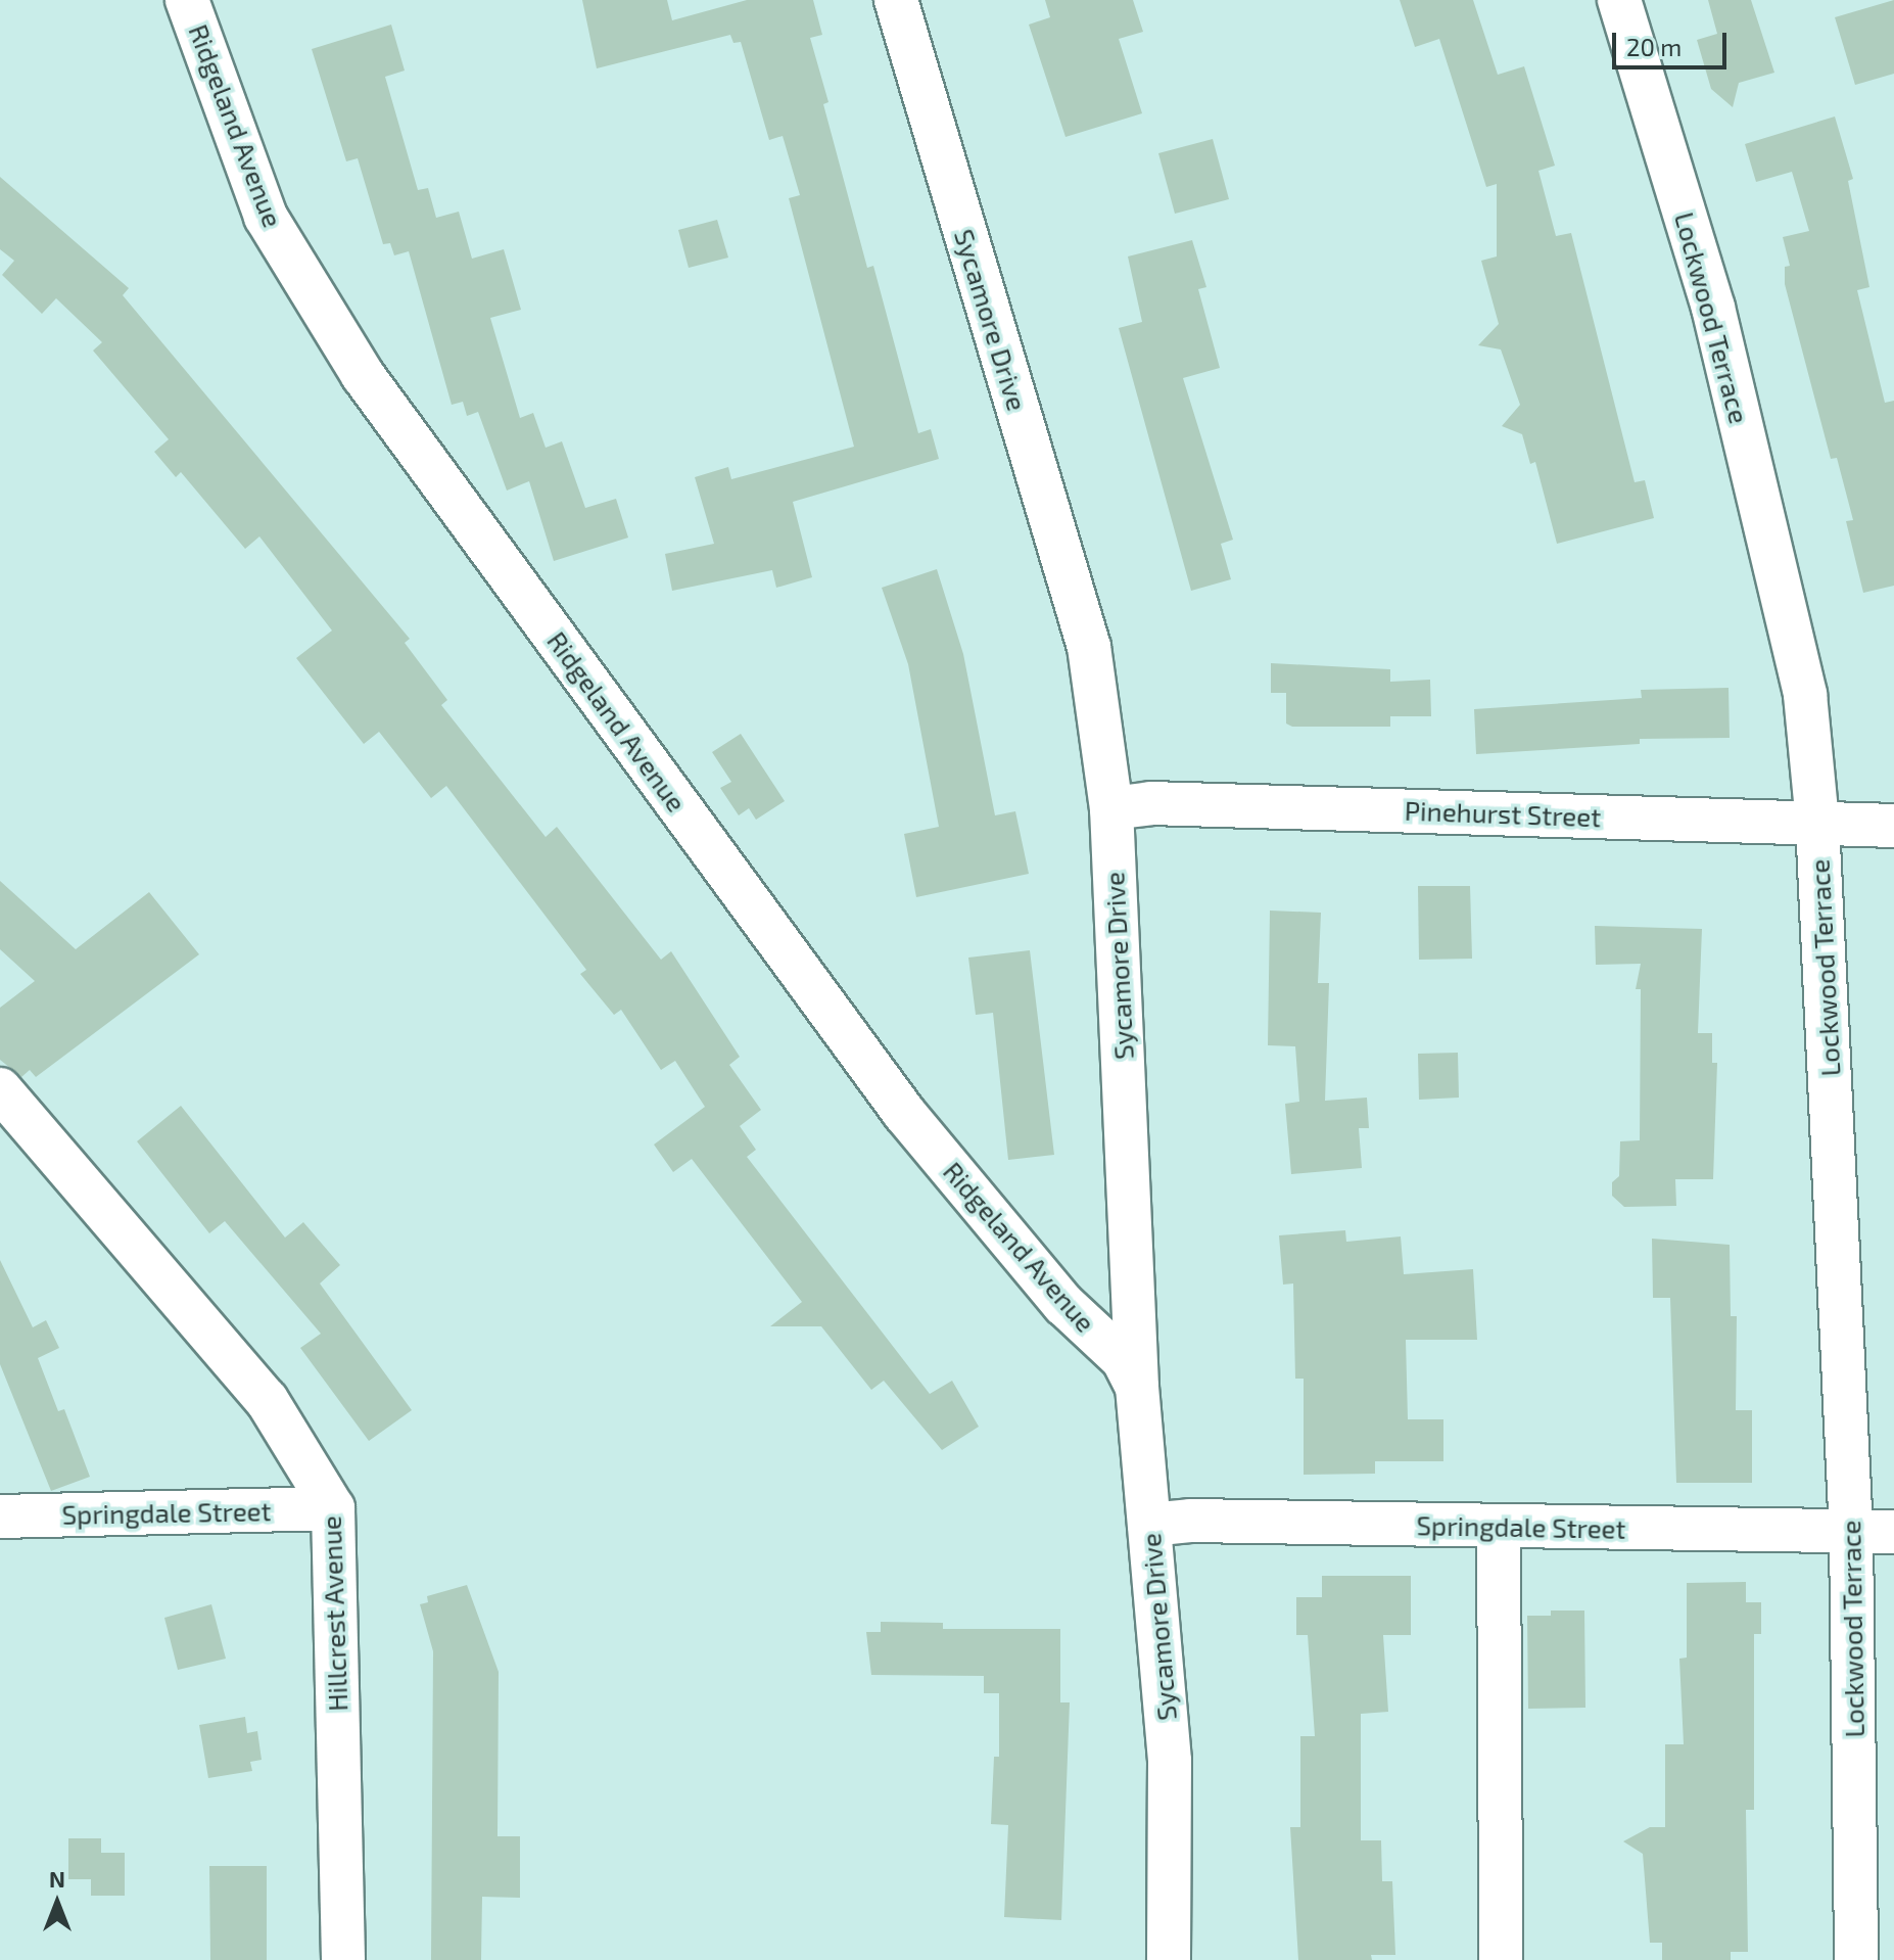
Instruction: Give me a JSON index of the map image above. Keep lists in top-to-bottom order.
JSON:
{
  "streets": {
    "street": [
      "Ridgeland Avenue",
      "Lockwood Terrace",
      "Sycamore Drive",
      "Pinehurst Street",
      "Springdale Street",
      "Hillcrest Avenue"
    ]
  },
  "crossings": [
    ["Ridgeland Avenue", "Sycamore Drive"],
    ["Lockwood Terrace", "Pinehurst Street"],
    ["Lockwood Terrace", "Springdale Street"],
    ["Sycamore Drive", "Pinehurst Street"],
    ["Sycamore Drive", "Springdale Street"],
    ["Springdale Street", "Hillcrest Avenue"]
  ],
  "scale_bar": "20 m",
  "north": "top"
}
